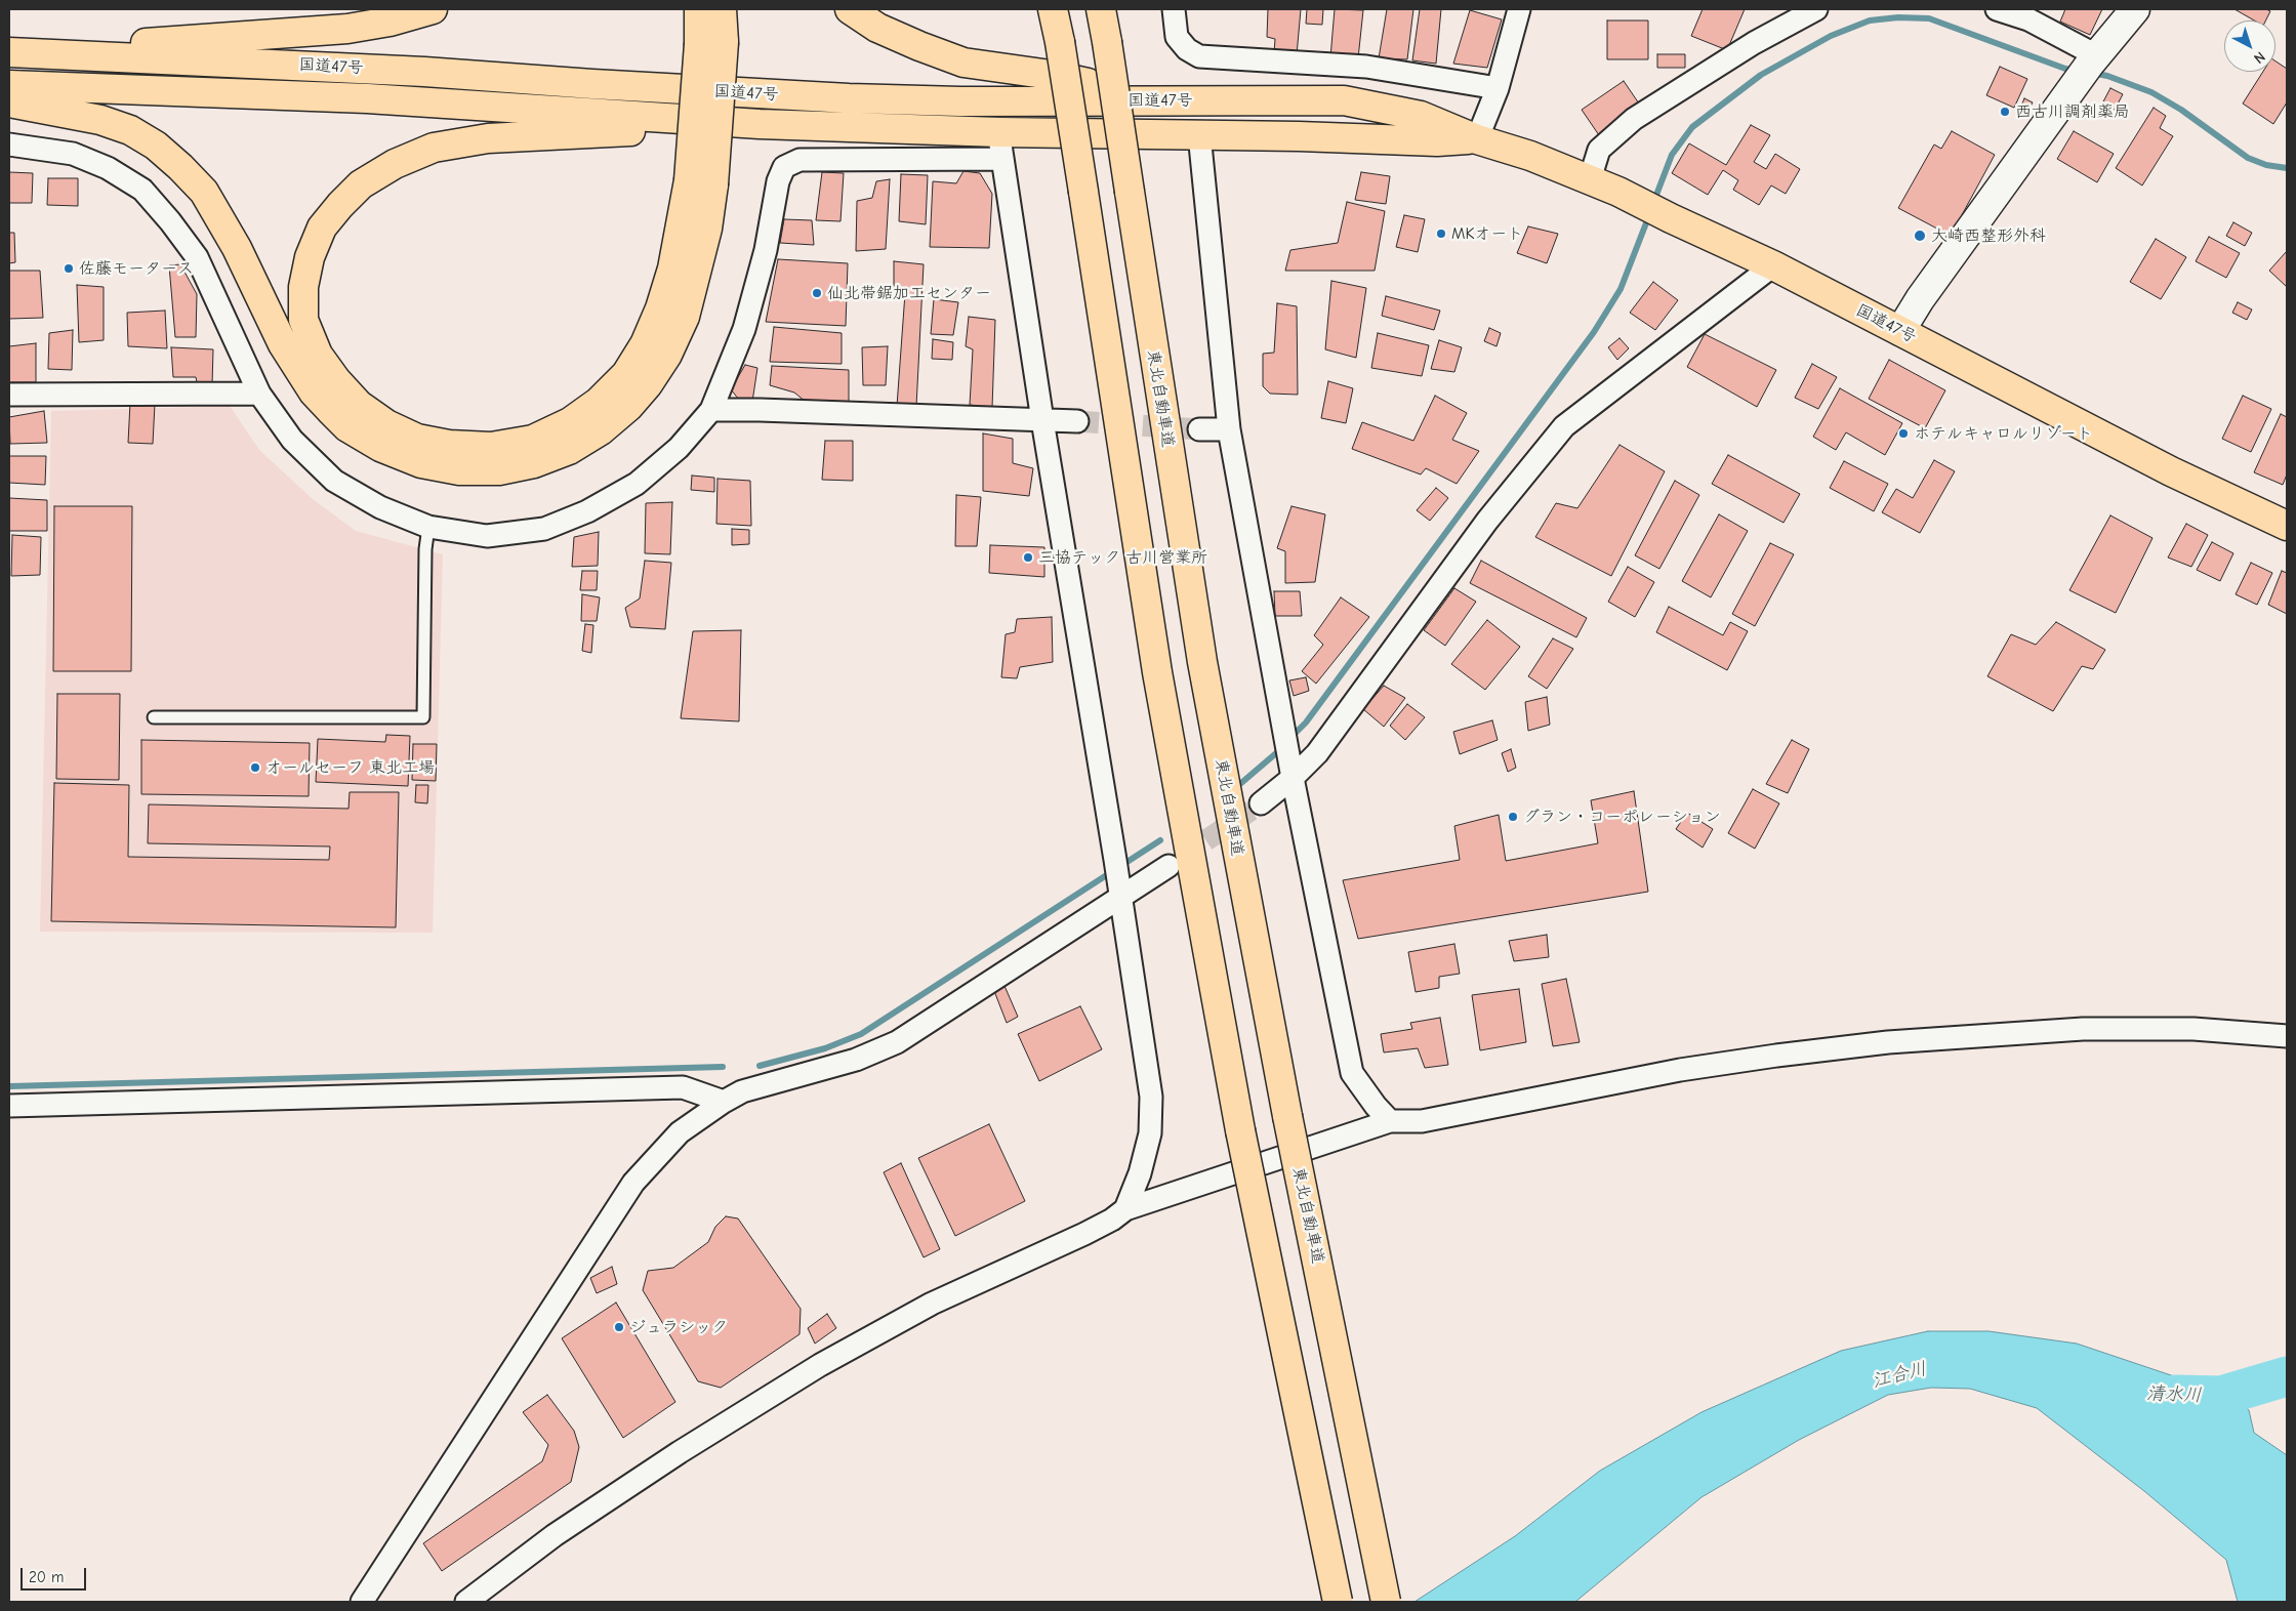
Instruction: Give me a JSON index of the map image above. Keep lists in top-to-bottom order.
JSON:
{
  "streets": {
    "highway": ["国道47号", "東北自動車道"]
  },
  "water": ["江合川", "清水川"],
  "places": [
    "西古川調剤薬局",
    "MKオート",
    "大崎西整形外科",
    "佐藤モータース",
    "仙北帯鋸加工センター",
    "ホテルキャロルリゾート",
    "三協テック 古川営業所",
    "オールセーフ 東北工場",
    "グラン・コーポレーション",
    "ジュラシック"
  ],
  "scale_bar": "20 m",
  "north": "bottom right"
}
